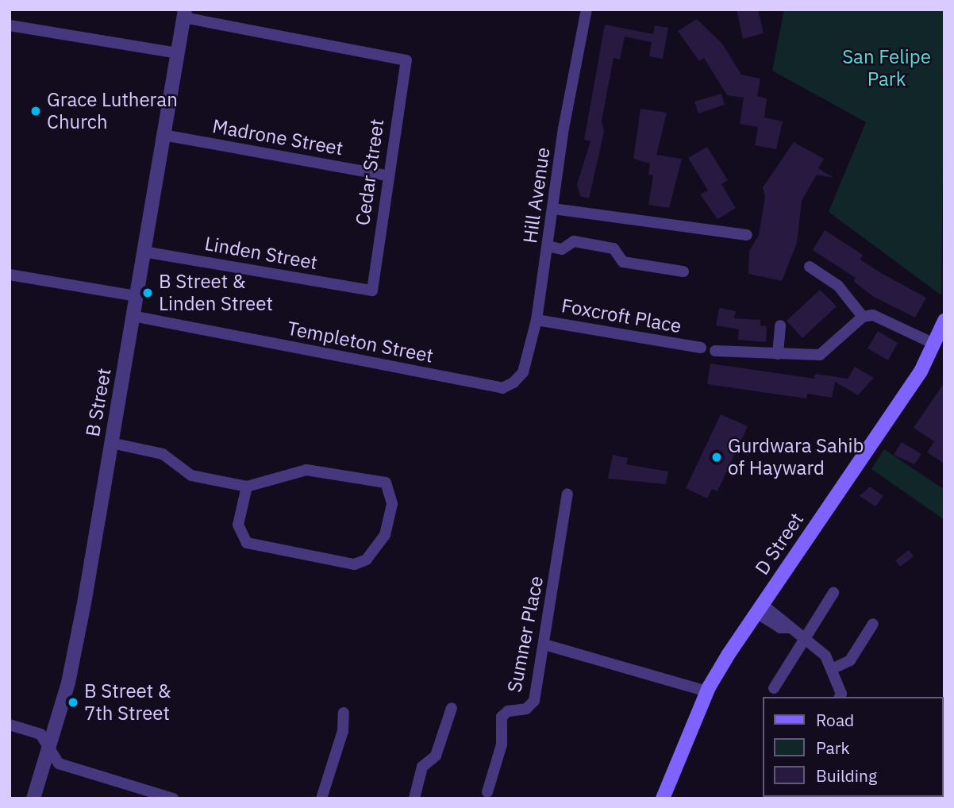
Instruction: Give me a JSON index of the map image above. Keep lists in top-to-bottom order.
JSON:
{
  "streets": {
    "main road": ["D Street"],
    "street": [
      "Madrone Street",
      "Cedar Street",
      "Hill Avenue",
      "Linden Street",
      "Foxcroft Place",
      "Templeton Street",
      "B Street",
      "Sumner Place"
    ]
  },
  "crossings": [
    ["Madrone Street", "Cedar Street"],
    ["Madrone Street", "B Street"],
    ["Cedar Street", "Linden Street"],
    ["Cedar Street", "B Street"],
    ["Hill Avenue", "Foxcroft Place"],
    ["Hill Avenue", "Templeton Street"],
    ["Linden Street", "B Street"],
    ["Templeton Street", "B Street"]
  ],
  "parks": ["San Felipe Park"],
  "places": [
    "Grace Lutheran Church",
    "B Street & Linden Street",
    "Gurdwara Sahib of Hayward",
    "B Street & 7th Street"
  ],
  "legend": ["Road", "Park", "Building"]
}
